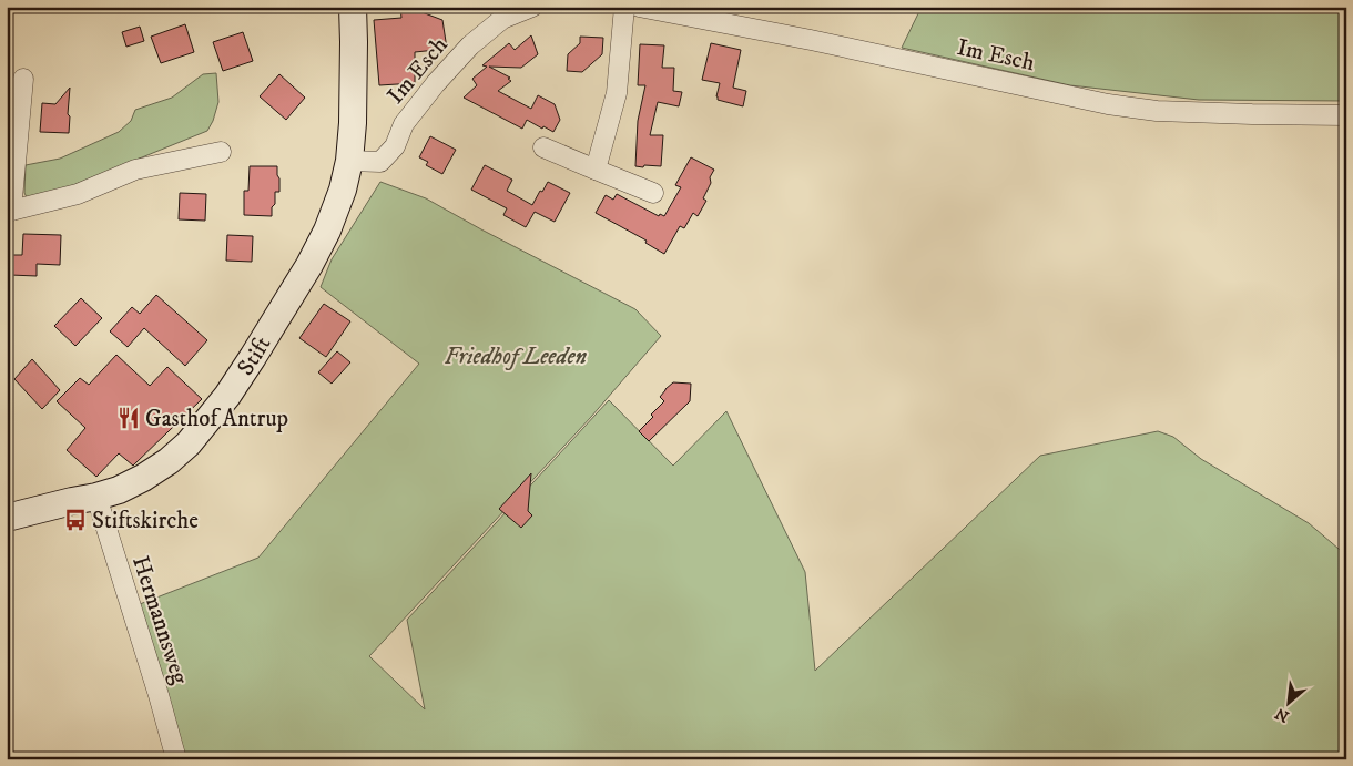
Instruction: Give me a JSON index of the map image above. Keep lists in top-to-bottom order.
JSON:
{
  "streets": {
    "main road": ["Stift"],
    "street": ["Im Esch", "Hermannsweg"]
  },
  "crossings": [
    ["Im Esch", "Stift"],
    ["Stift", "Hermannsweg"]
  ],
  "parks": ["Friedhof Leeden"],
  "places": {
    "restaurant": ["Gasthof Antrup"],
    "bus stop": ["Stiftskirche"]
  },
  "north": "bottom left"
}
